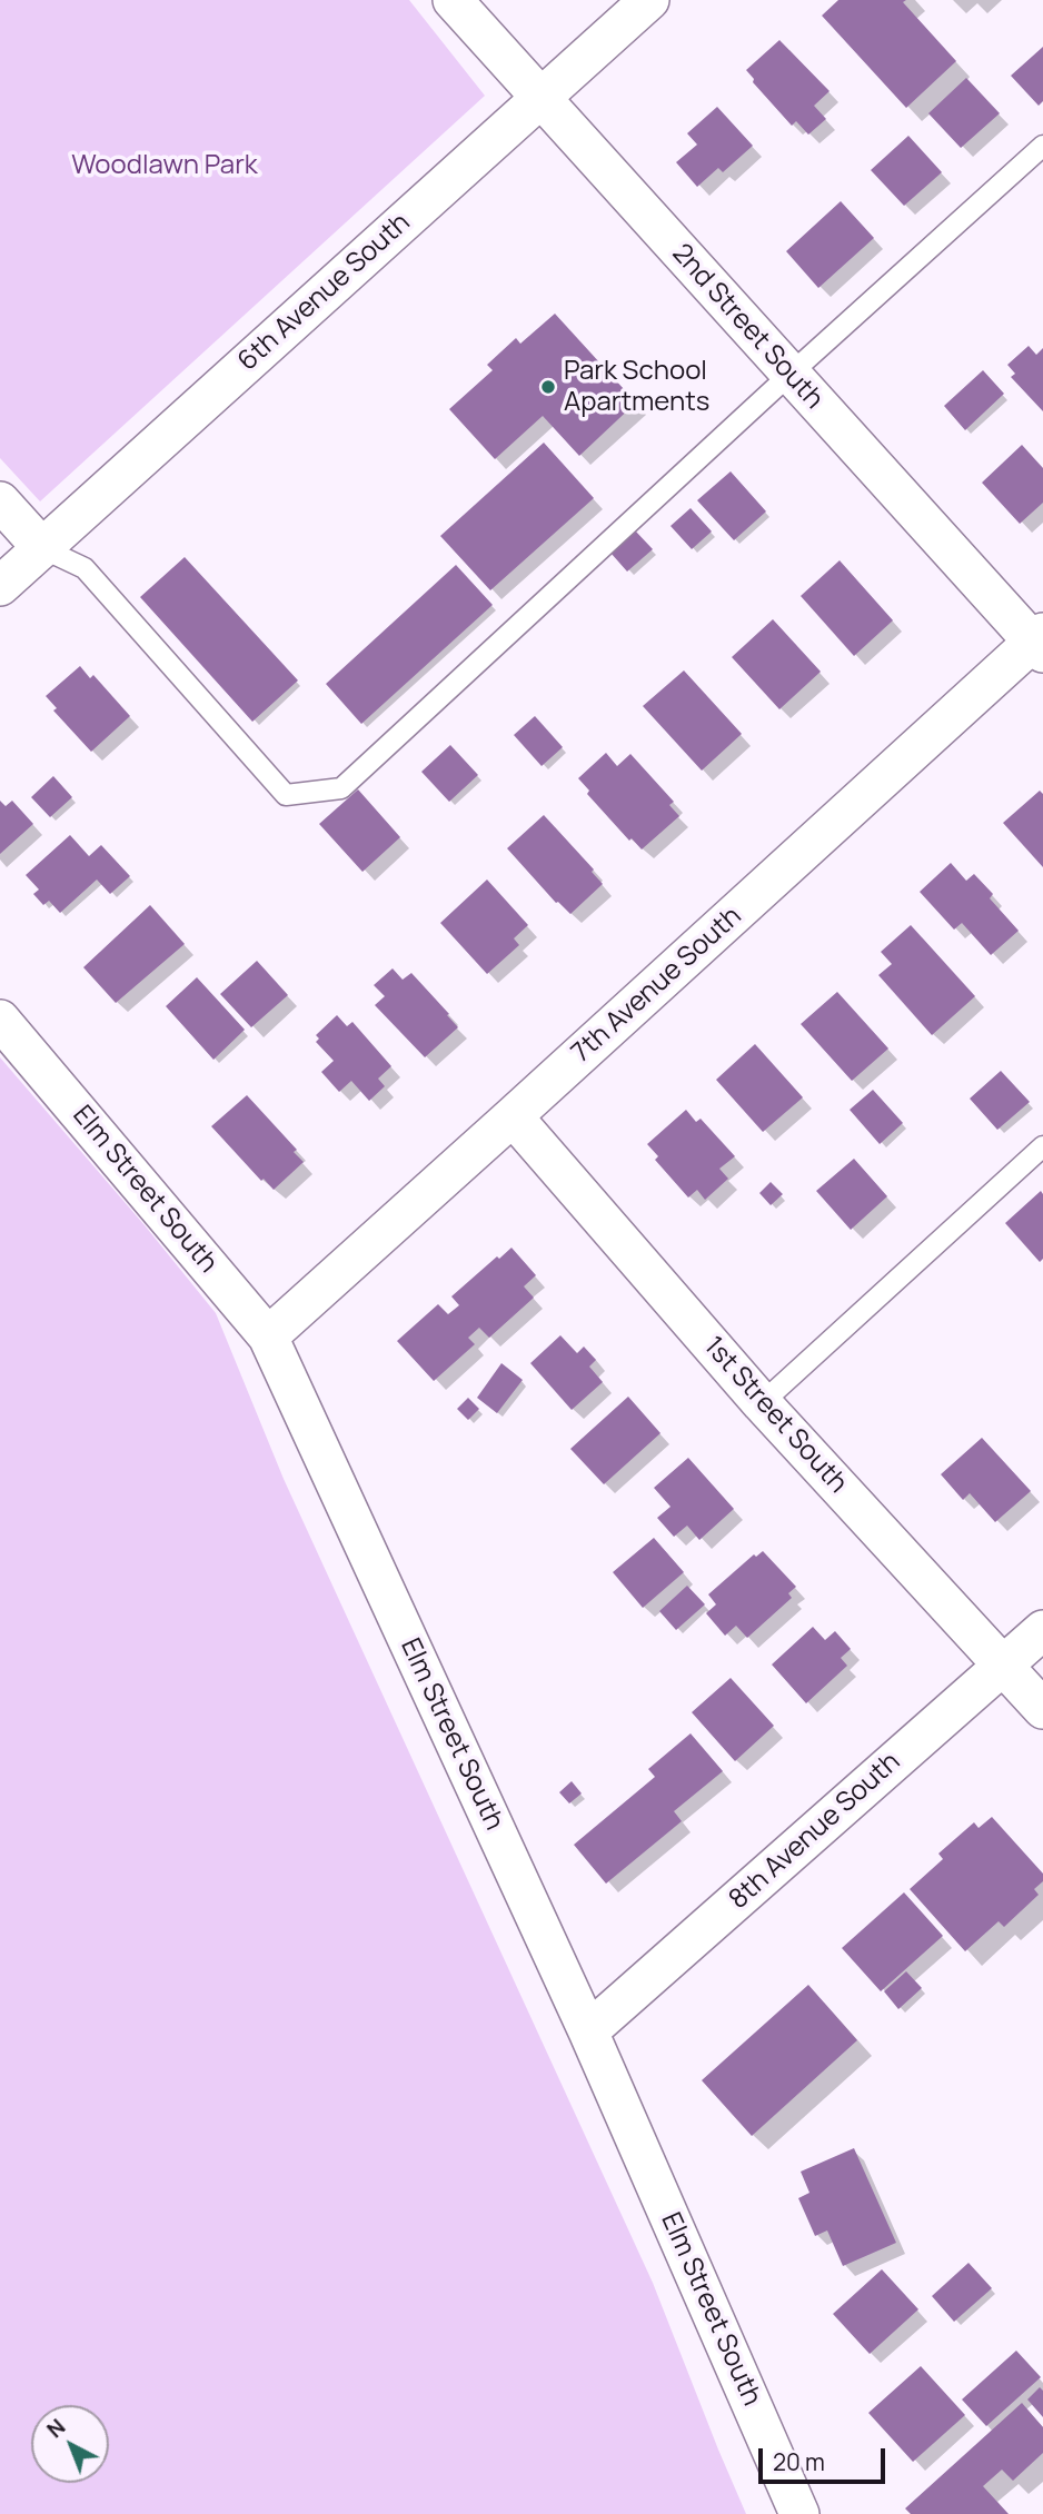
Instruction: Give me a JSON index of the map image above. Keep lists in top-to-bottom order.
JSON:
{
  "streets": {
    "street": [
      "6th Avenue South",
      "2nd Street South",
      "7th Avenue South",
      "Elm Street South",
      "1st Street South",
      "8th Avenue South"
    ]
  },
  "crossings": [
    ["6th Avenue South", "2nd Street South"],
    ["2nd Street South", "7th Avenue South"],
    ["7th Avenue South", "Elm Street South"],
    ["7th Avenue South", "1st Street South"],
    ["Elm Street South", "8th Avenue South"],
    ["1st Street South", "8th Avenue South"]
  ],
  "parks": ["Woodlawn Park"],
  "places": ["Park School Apartments"],
  "scale_bar": "20 m",
  "north": "top left"
}
